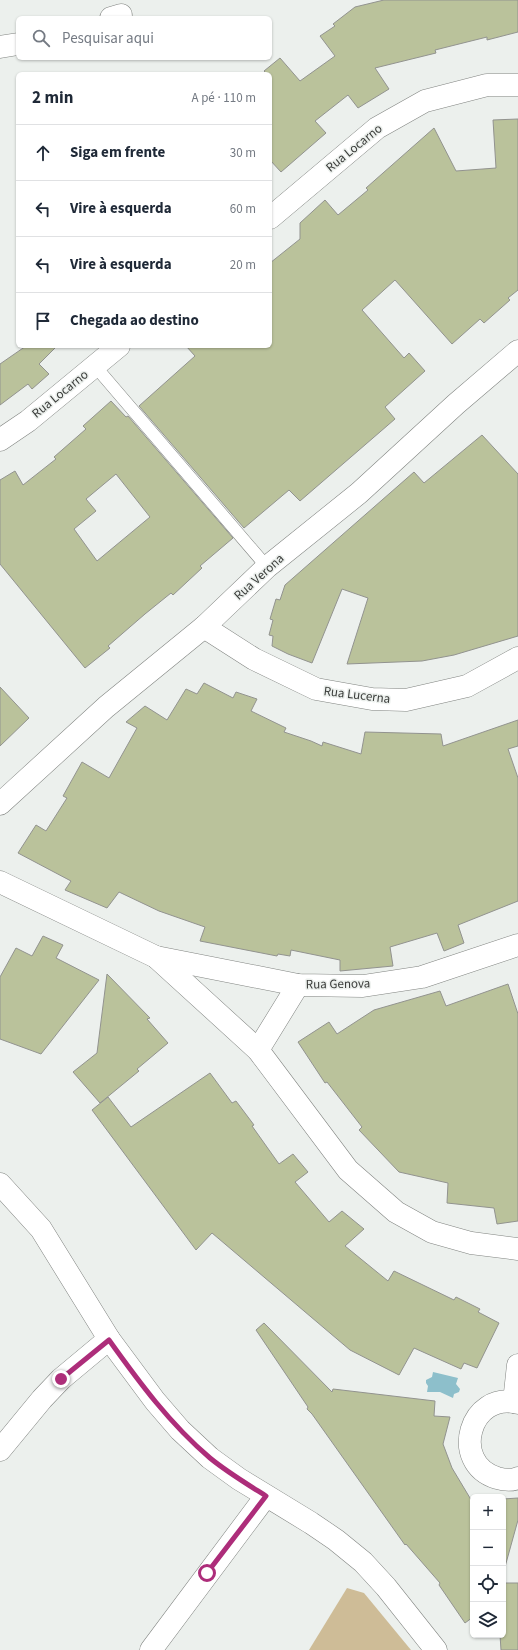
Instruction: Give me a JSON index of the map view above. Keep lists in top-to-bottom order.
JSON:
{
  "streets": {
    "street": [
      "Rua Locarno",
      "Rua Verona",
      "Rua Lucerna",
      "Rua Genova"
    ]
  },
  "crossings": [
    ["Rua Verona", "Rua Lucerna"]
  ],
  "page": {
    "search": "Pesquisar aqui",
    "heading": ["2 min", "A pé · 110 m"],
    "list": [
      ["Siga em frente", "30 m"],
      ["Vire à esquerda", "60 m"],
      ["Vire à esquerda", "20 m"],
      "Chegada ao destino"
    ],
    "map_buttons": ["+", "−"]
  }
}
